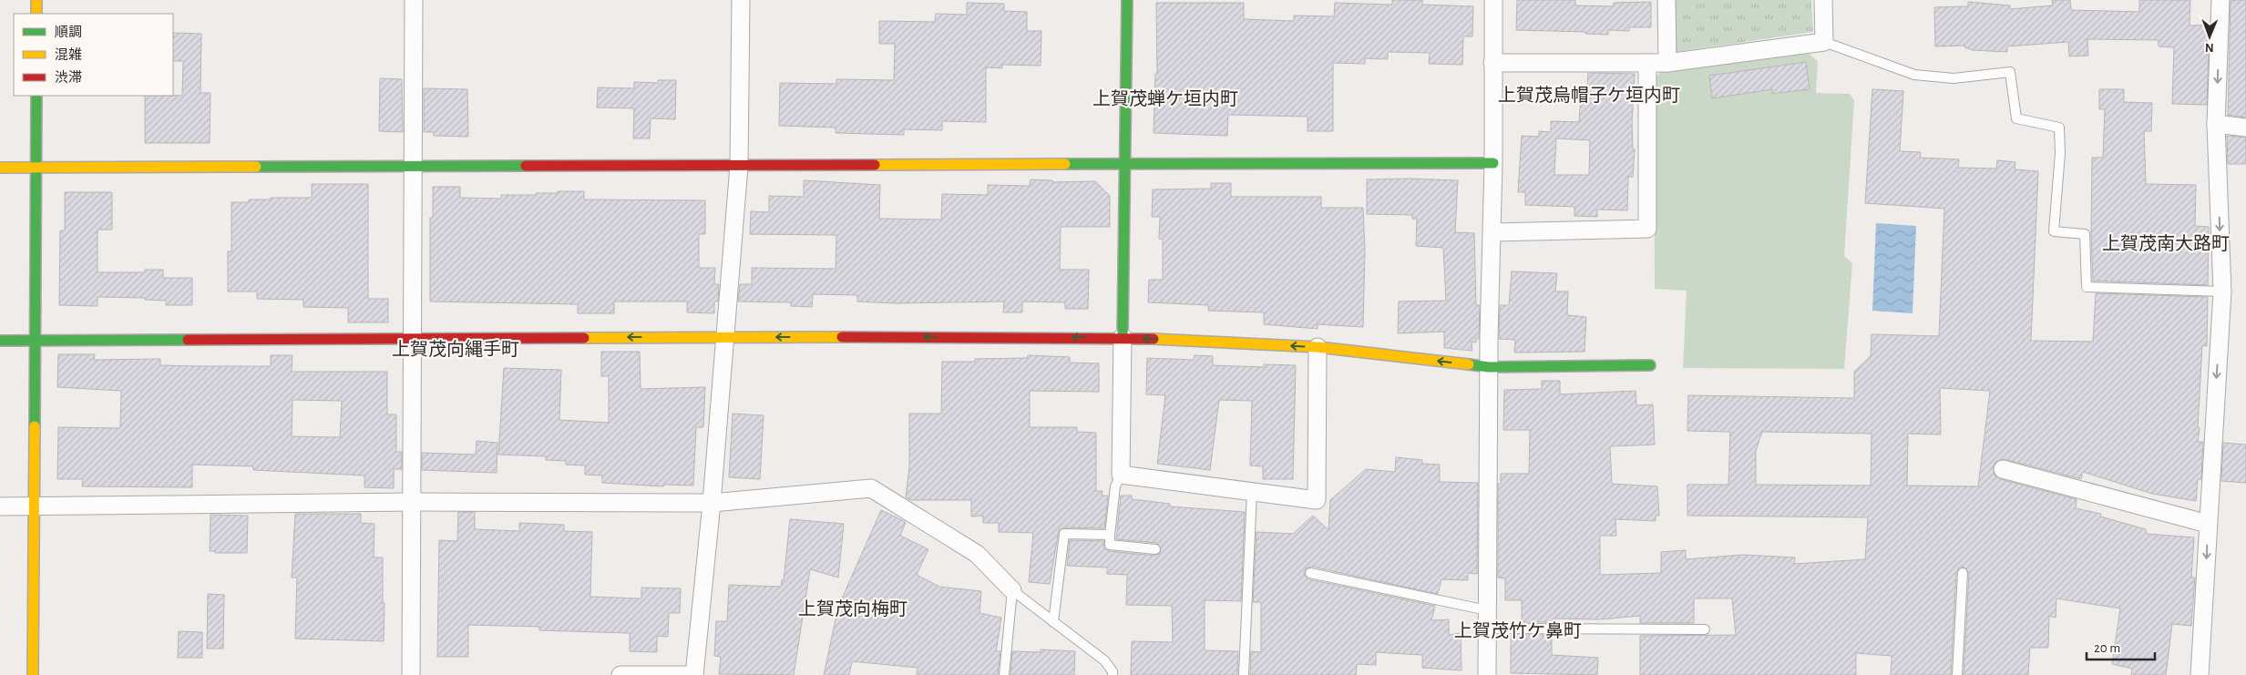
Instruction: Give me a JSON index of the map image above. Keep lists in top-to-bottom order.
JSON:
{
  "districts": [
    "上賀茂烏帽子ケ垣内町",
    "上賀茂蝉ケ垣内町",
    "上賀茂南大路町",
    "上賀茂向縄手町",
    "上賀茂向梅町",
    "上賀茂竹ケ鼻町"
  ],
  "legend": ["順調", "混雑", "渋滞"],
  "scale_bar": "20 m",
  "north": "bottom"
}
